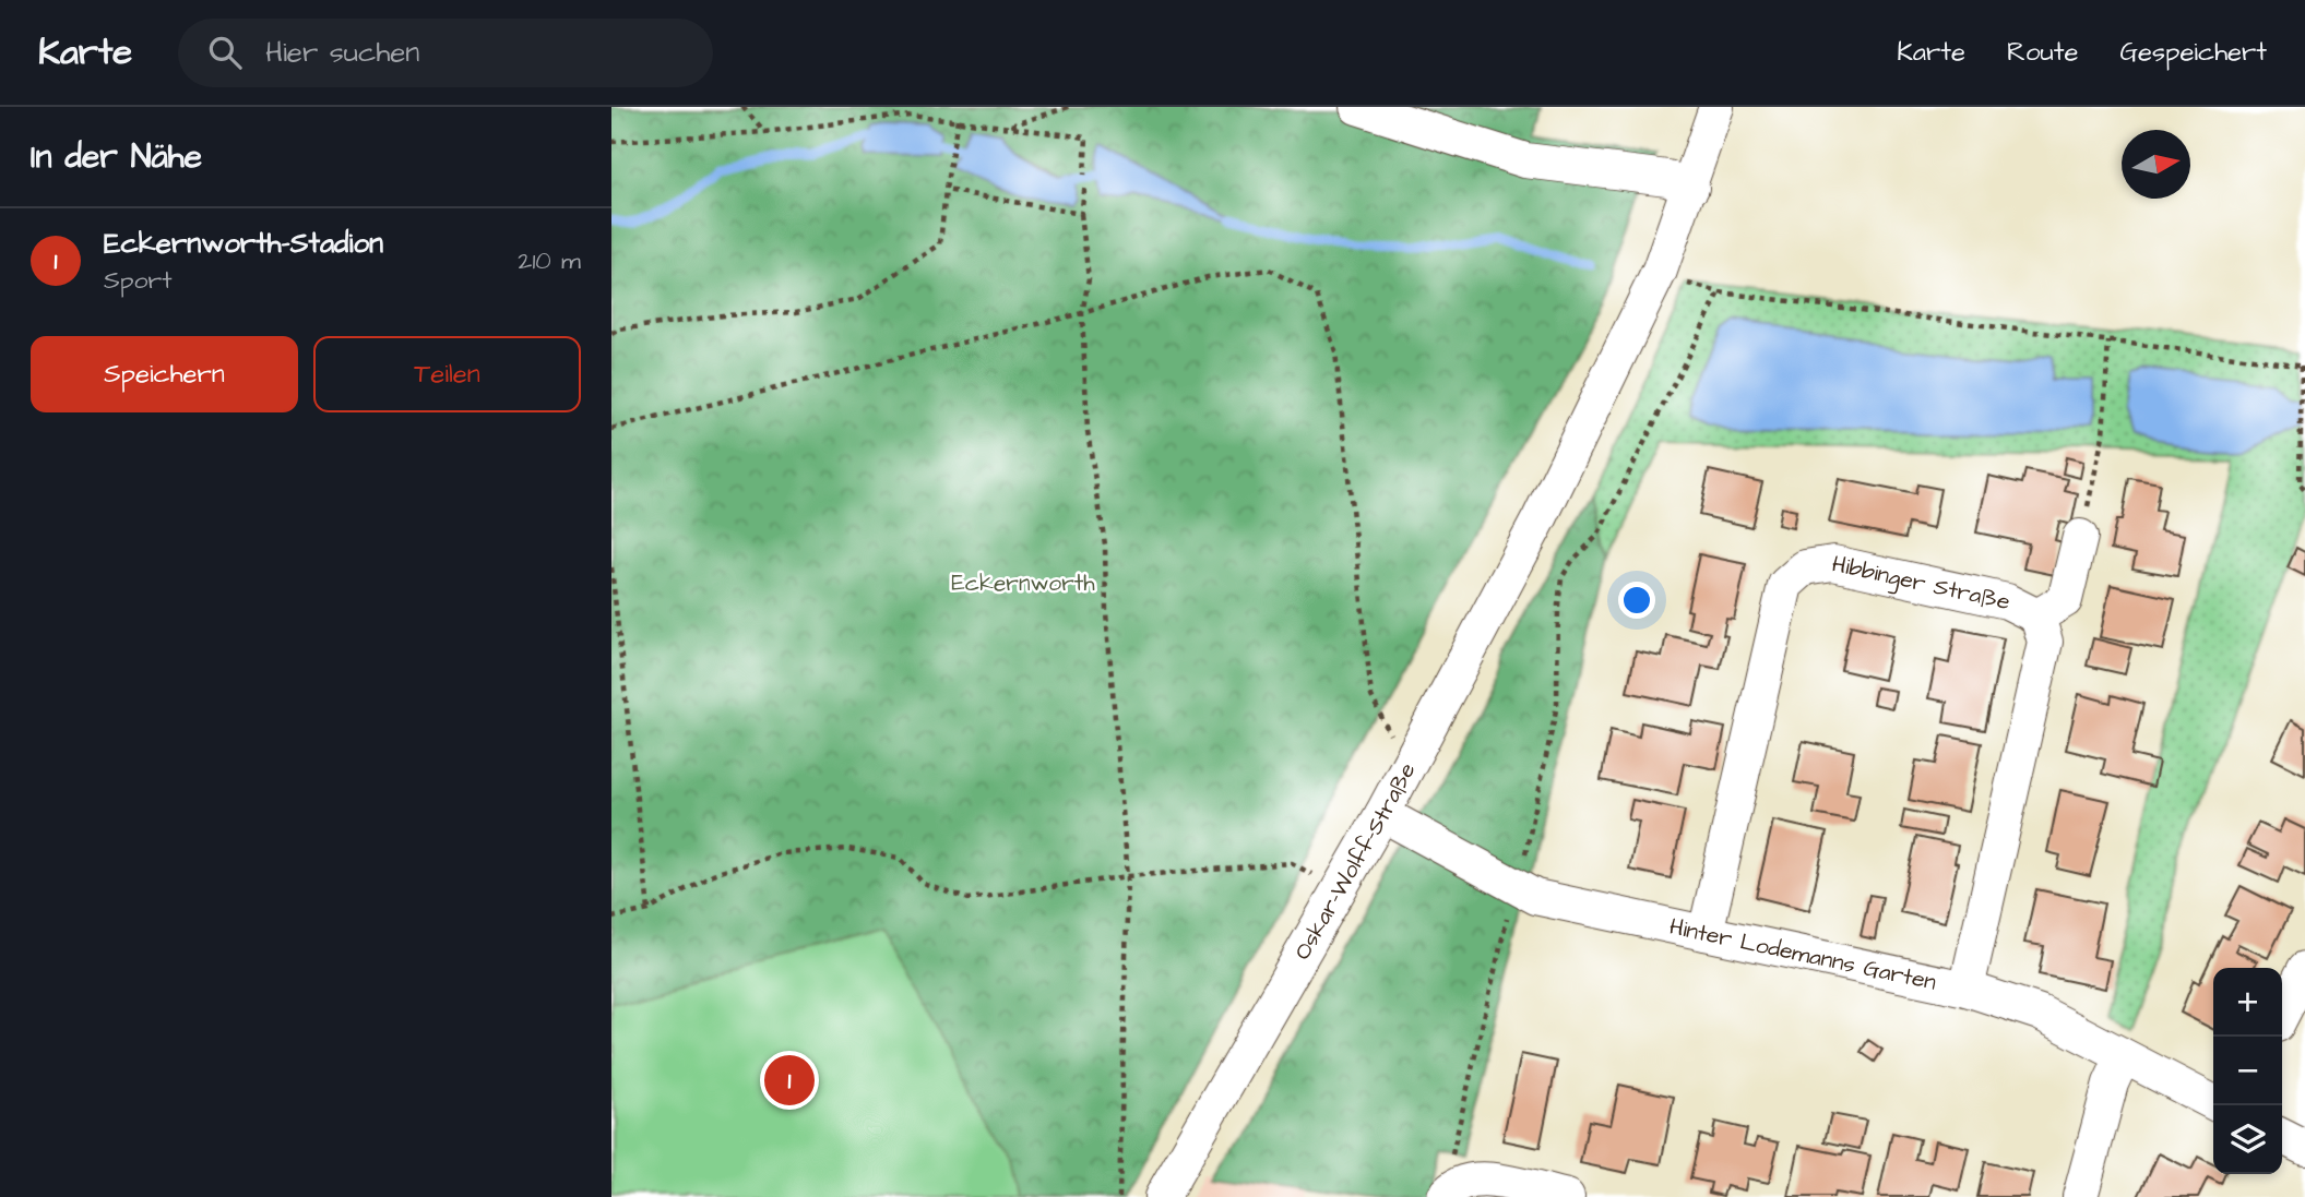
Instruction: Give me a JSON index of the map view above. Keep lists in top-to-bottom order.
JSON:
{
  "streets": {
    "street": ["Hibbinger Straße", "Oskar-Wolff-Straße", "Hinter Lodemanns Garten"]
  },
  "crossings": [
    ["Hibbinger Straße", "Hinter Lodemanns Garten"],
    ["Oskar-Wolff-Straße", "Hinter Lodemanns Garten"]
  ],
  "parks": ["Eckernworth"],
  "north": "right",
  "page": {
    "header": "Karte",
    "search": "Hier suchen",
    "nav": ["Karte", "Route", "Gespeichert"],
    "heading": "In der Nähe",
    "list": [
      {
        "mark": "1",
        "name": "Eckernworth-Stadion",
        "note": "Sport",
        "value": "210 m"
      }
    ],
    "buttons": ["Speichern", "Teilen"],
    "map_buttons": ["+", "−"],
    "pins": "1"
  }
}
